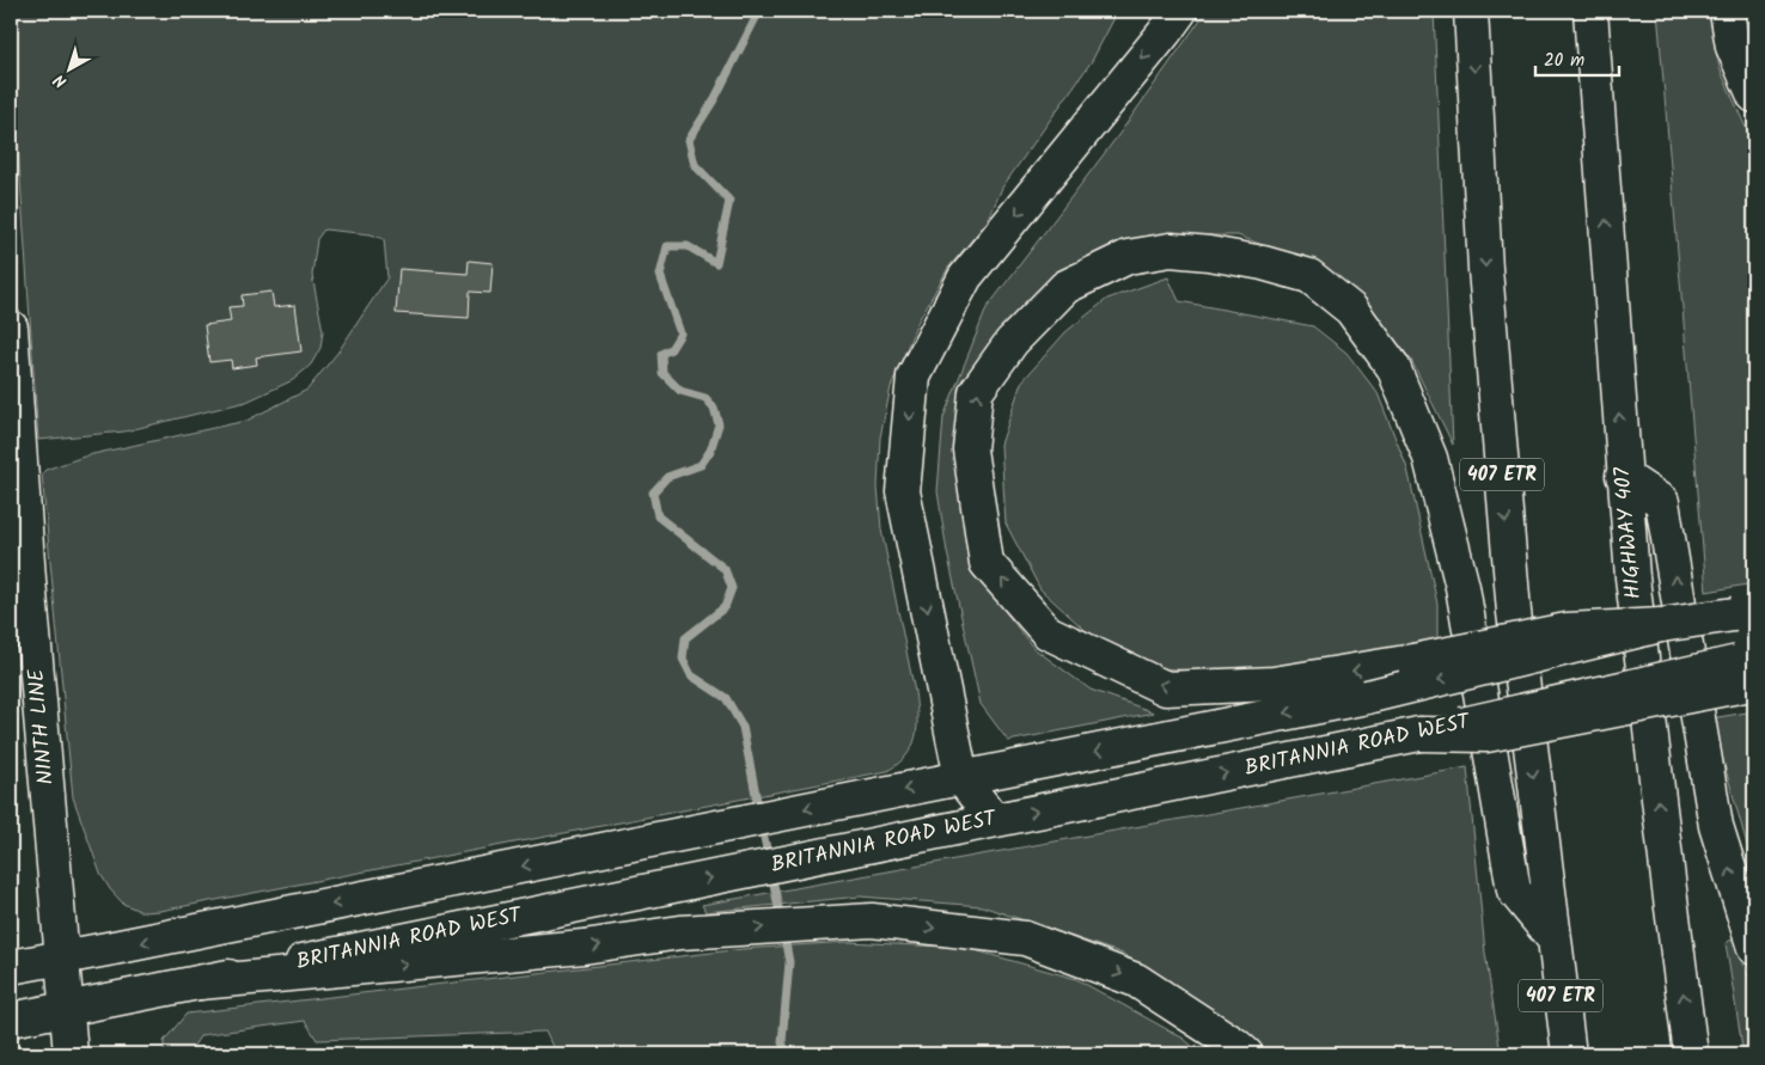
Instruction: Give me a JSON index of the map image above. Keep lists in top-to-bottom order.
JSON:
{
  "streets": {
    "main road": [
      "407 ETR",
      "HIGHWAY 407",
      "NINTH LINE",
      "BRITANNIA ROAD WEST"
    ]
  },
  "crossings": [
    ["NINTH LINE", "BRITANNIA ROAD WEST"]
  ],
  "scale_bar": "20 m",
  "north": "bottom left"
}
